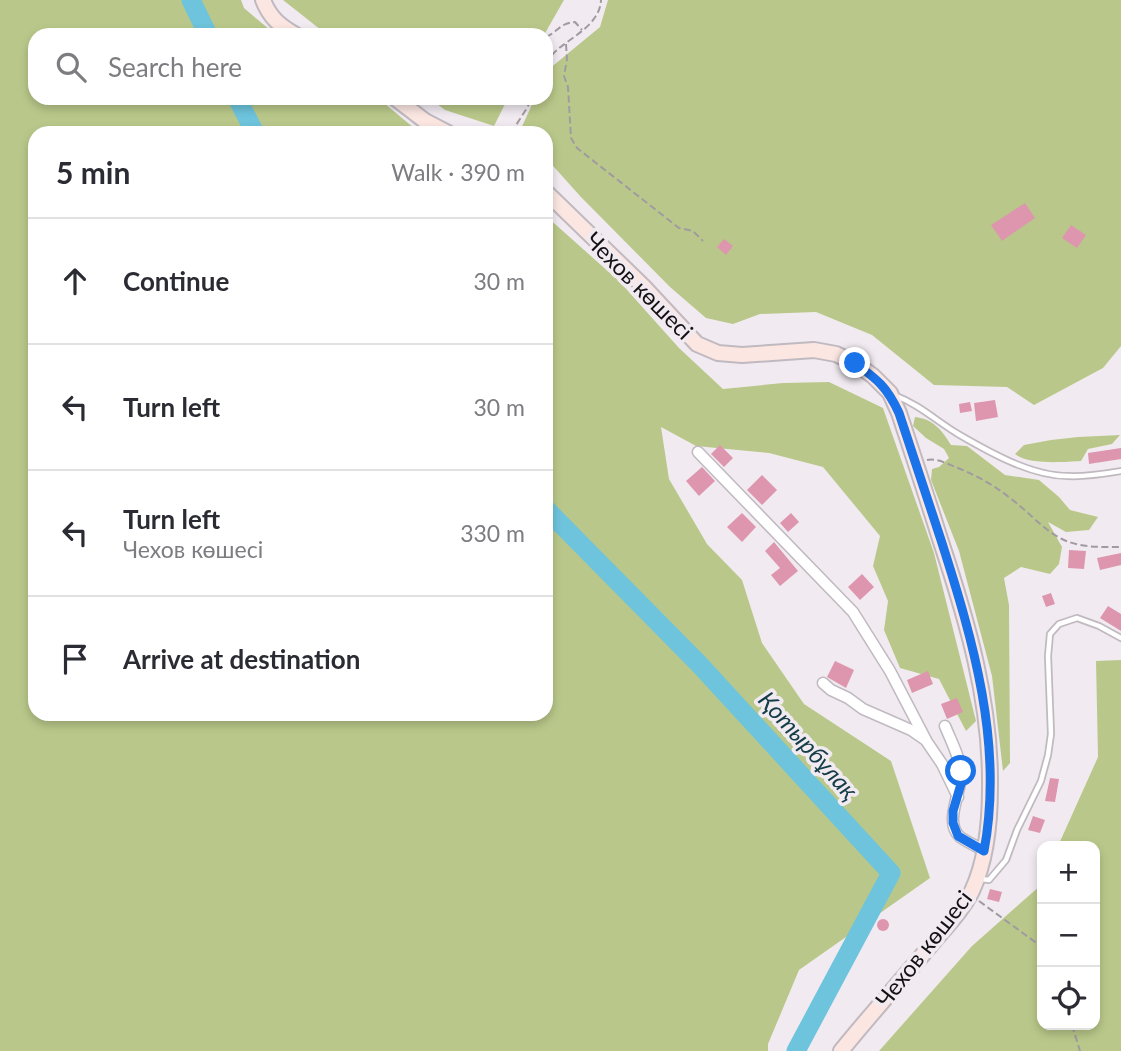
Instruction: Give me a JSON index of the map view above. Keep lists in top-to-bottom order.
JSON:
{
  "streets": {
    "main road": ["Чехов көшесі"]
  },
  "water": ["Қотырбұлақ"],
  "page": {
    "search": "Search here",
    "heading": ["5 min", "Walk · 390 m"],
    "list": [
      ["Continue", "30 m"],
      ["Turn left", "30 m"],
      ["Turn left", "Чехов көшесі", "330 m"],
      "Arrive at destination"
    ],
    "map_buttons": ["+", "−"]
  }
}
